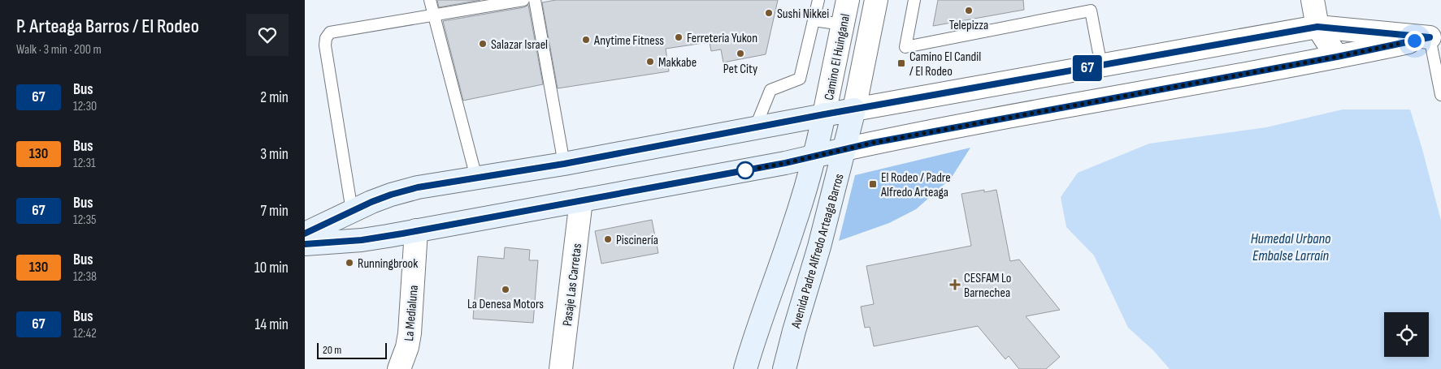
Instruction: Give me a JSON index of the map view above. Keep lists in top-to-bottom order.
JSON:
{
  "streets": {
    "main road": ["Avenida Padre Alfredo Arteaga Barros"],
    "street": ["Camino El Huinganal", "Pasaje Las Carretas", "La Medialuna"]
  },
  "water": ["Humedal Urbano Embalse Larraín"],
  "places": {
    "other": [
      "Telepizza",
      "Sushi Nikkei",
      "Ferreteria Yukon",
      "Anytime Fitness",
      "Salazar Israel",
      "Pet City",
      "Makkabe",
      "Piscinería",
      "Runningbrook",
      "La Denesa Motors"
    ],
    "transit": ["Camino El Candil / El Rodeo", "El Rodeo / Padre Alfredo Arteaga"],
    "health": ["CESFAM Lo Barnechea"]
  },
  "lines": ["bus line 67"],
  "scale_bar": "20 m",
  "page": {
    "heading": ["P. Arteaga Barros / El Rodeo", "Walk · 3 min · 200 m"],
    "on_map": "67",
    "list": [
      {
        "mark": "67",
        "name": "Bus",
        "note": "12:30",
        "value": "2 min"
      },
      {
        "mark": "130",
        "name": "Bus",
        "note": "12:31",
        "value": "3 min"
      },
      {
        "mark": "67",
        "name": "Bus",
        "note": "12:35",
        "value": "7 min"
      },
      {
        "mark": "130",
        "name": "Bus",
        "note": "12:38",
        "value": "10 min"
      },
      {
        "mark": "67",
        "name": "Bus",
        "note": "12:42",
        "value": "14 min"
      }
    ],
    "scale": "20 m"
  }
}
